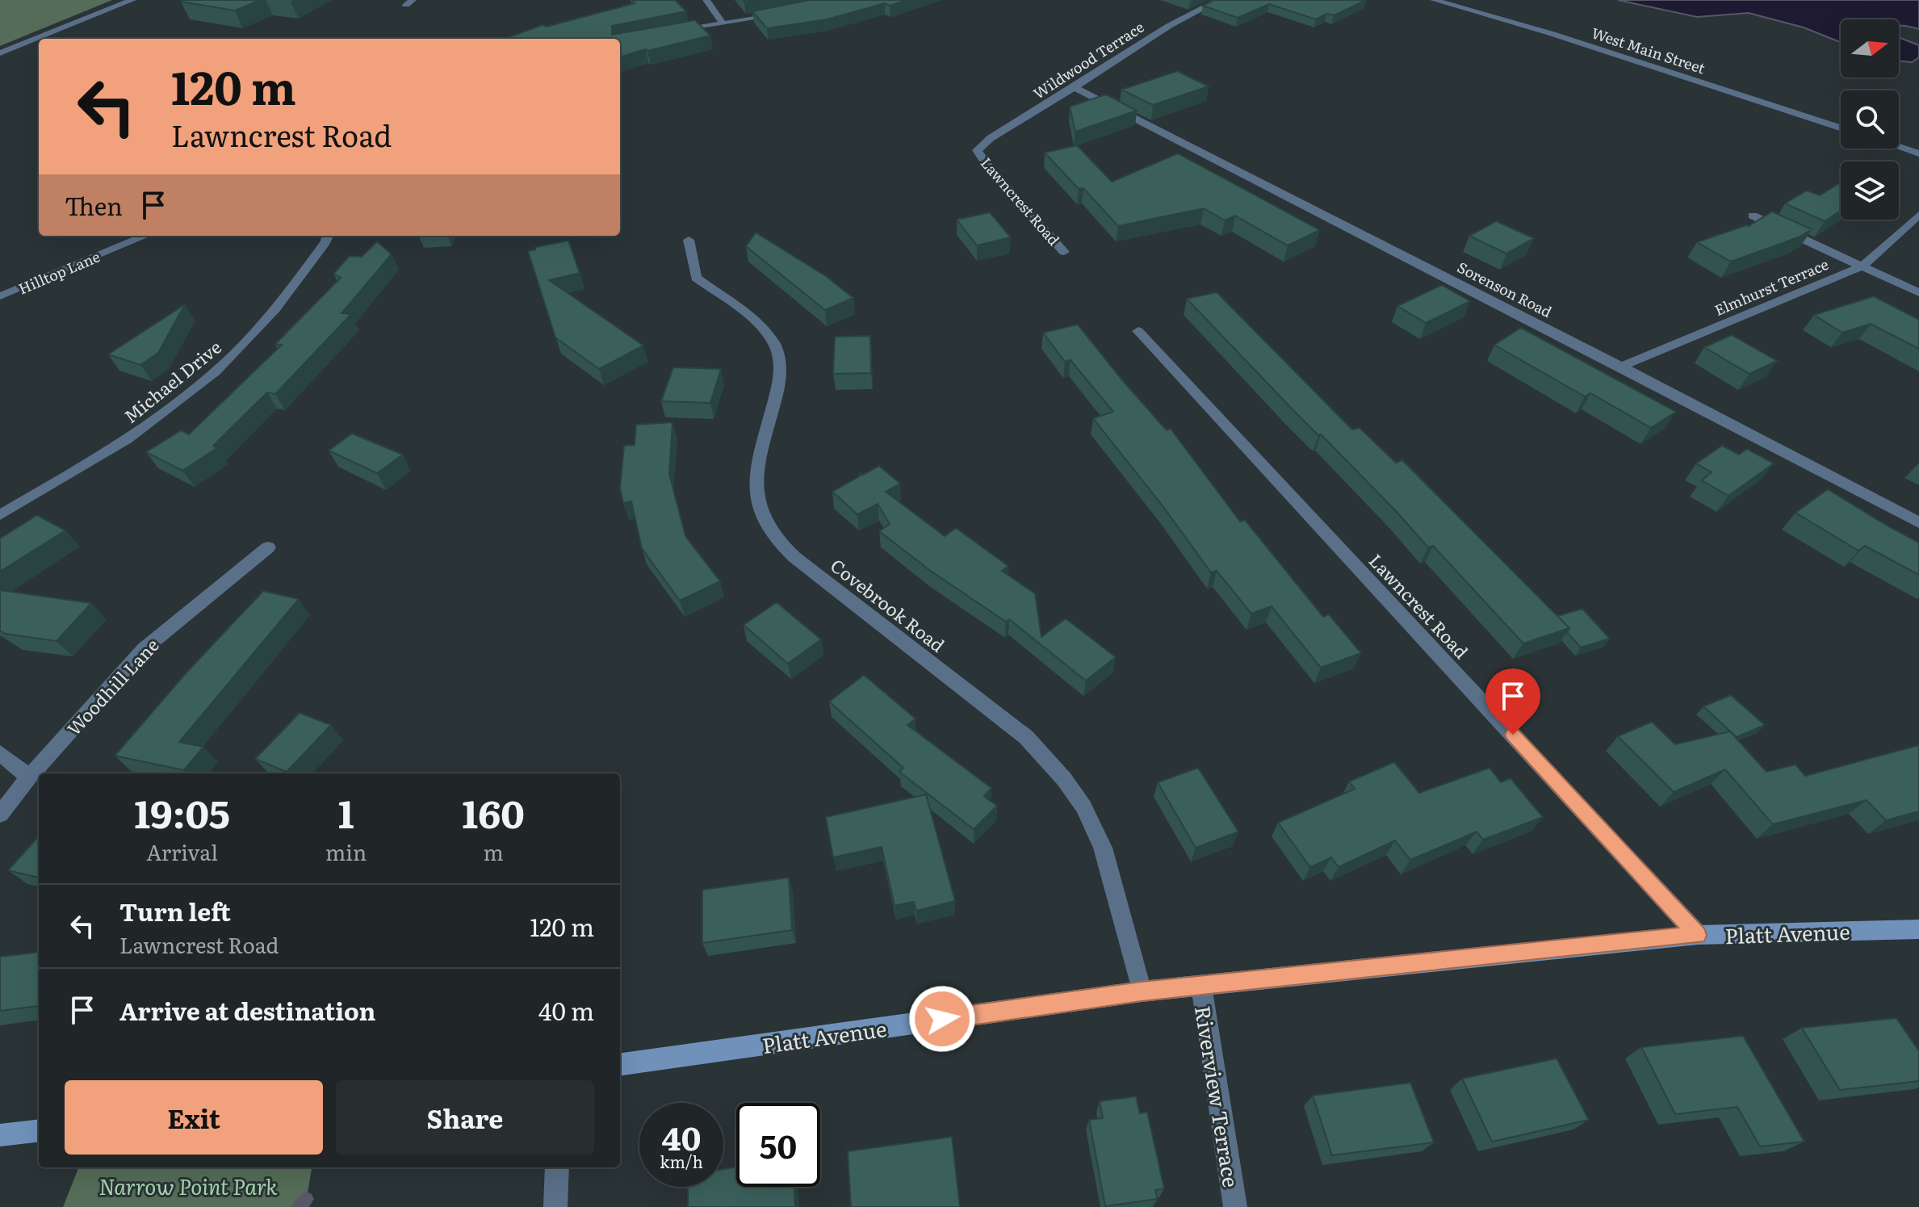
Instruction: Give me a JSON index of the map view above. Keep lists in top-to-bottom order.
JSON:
{
  "streets": {
    "main road": ["Platt Avenue"],
    "street": [
      "West Main Street",
      "Wildwood Terrace",
      "Lawncrest Road",
      "Hilltop Lane",
      "Elmhurst Terrace",
      "Sorenson Road",
      "Michael Drive",
      "Covebrook Road",
      "Woodhill Lane",
      "Riverview Terrace"
    ]
  },
  "crossings": [
    ["Wildwood Terrace", "Lawncrest Road"],
    ["Wildwood Terrace", "Sorenson Road"],
    ["Lawncrest Road", "Platt Avenue"],
    ["Elmhurst Terrace", "Sorenson Road"],
    ["Covebrook Road", "Platt Avenue"],
    ["Platt Avenue", "Riverview Terrace"]
  ],
  "parks": ["Narrow Point Park"],
  "north": "right",
  "page": {
    "turn": ["120 m", "Lawncrest Road"],
    "then": "Then",
    "eta": [
      "19:05",
      "Arrival",
      "1",
      "min",
      "160",
      "m"
    ],
    "list": [
      {
        "name": "Turn left",
        "note": "Lawncrest Road",
        "value": "120 m"
      },
      {
        "name": "Arrive at destination",
        "value": "40 m"
      }
    ],
    "buttons": ["Exit", "Share"],
    "speed": "40 km/h",
    "limit": "50"
  }
}
